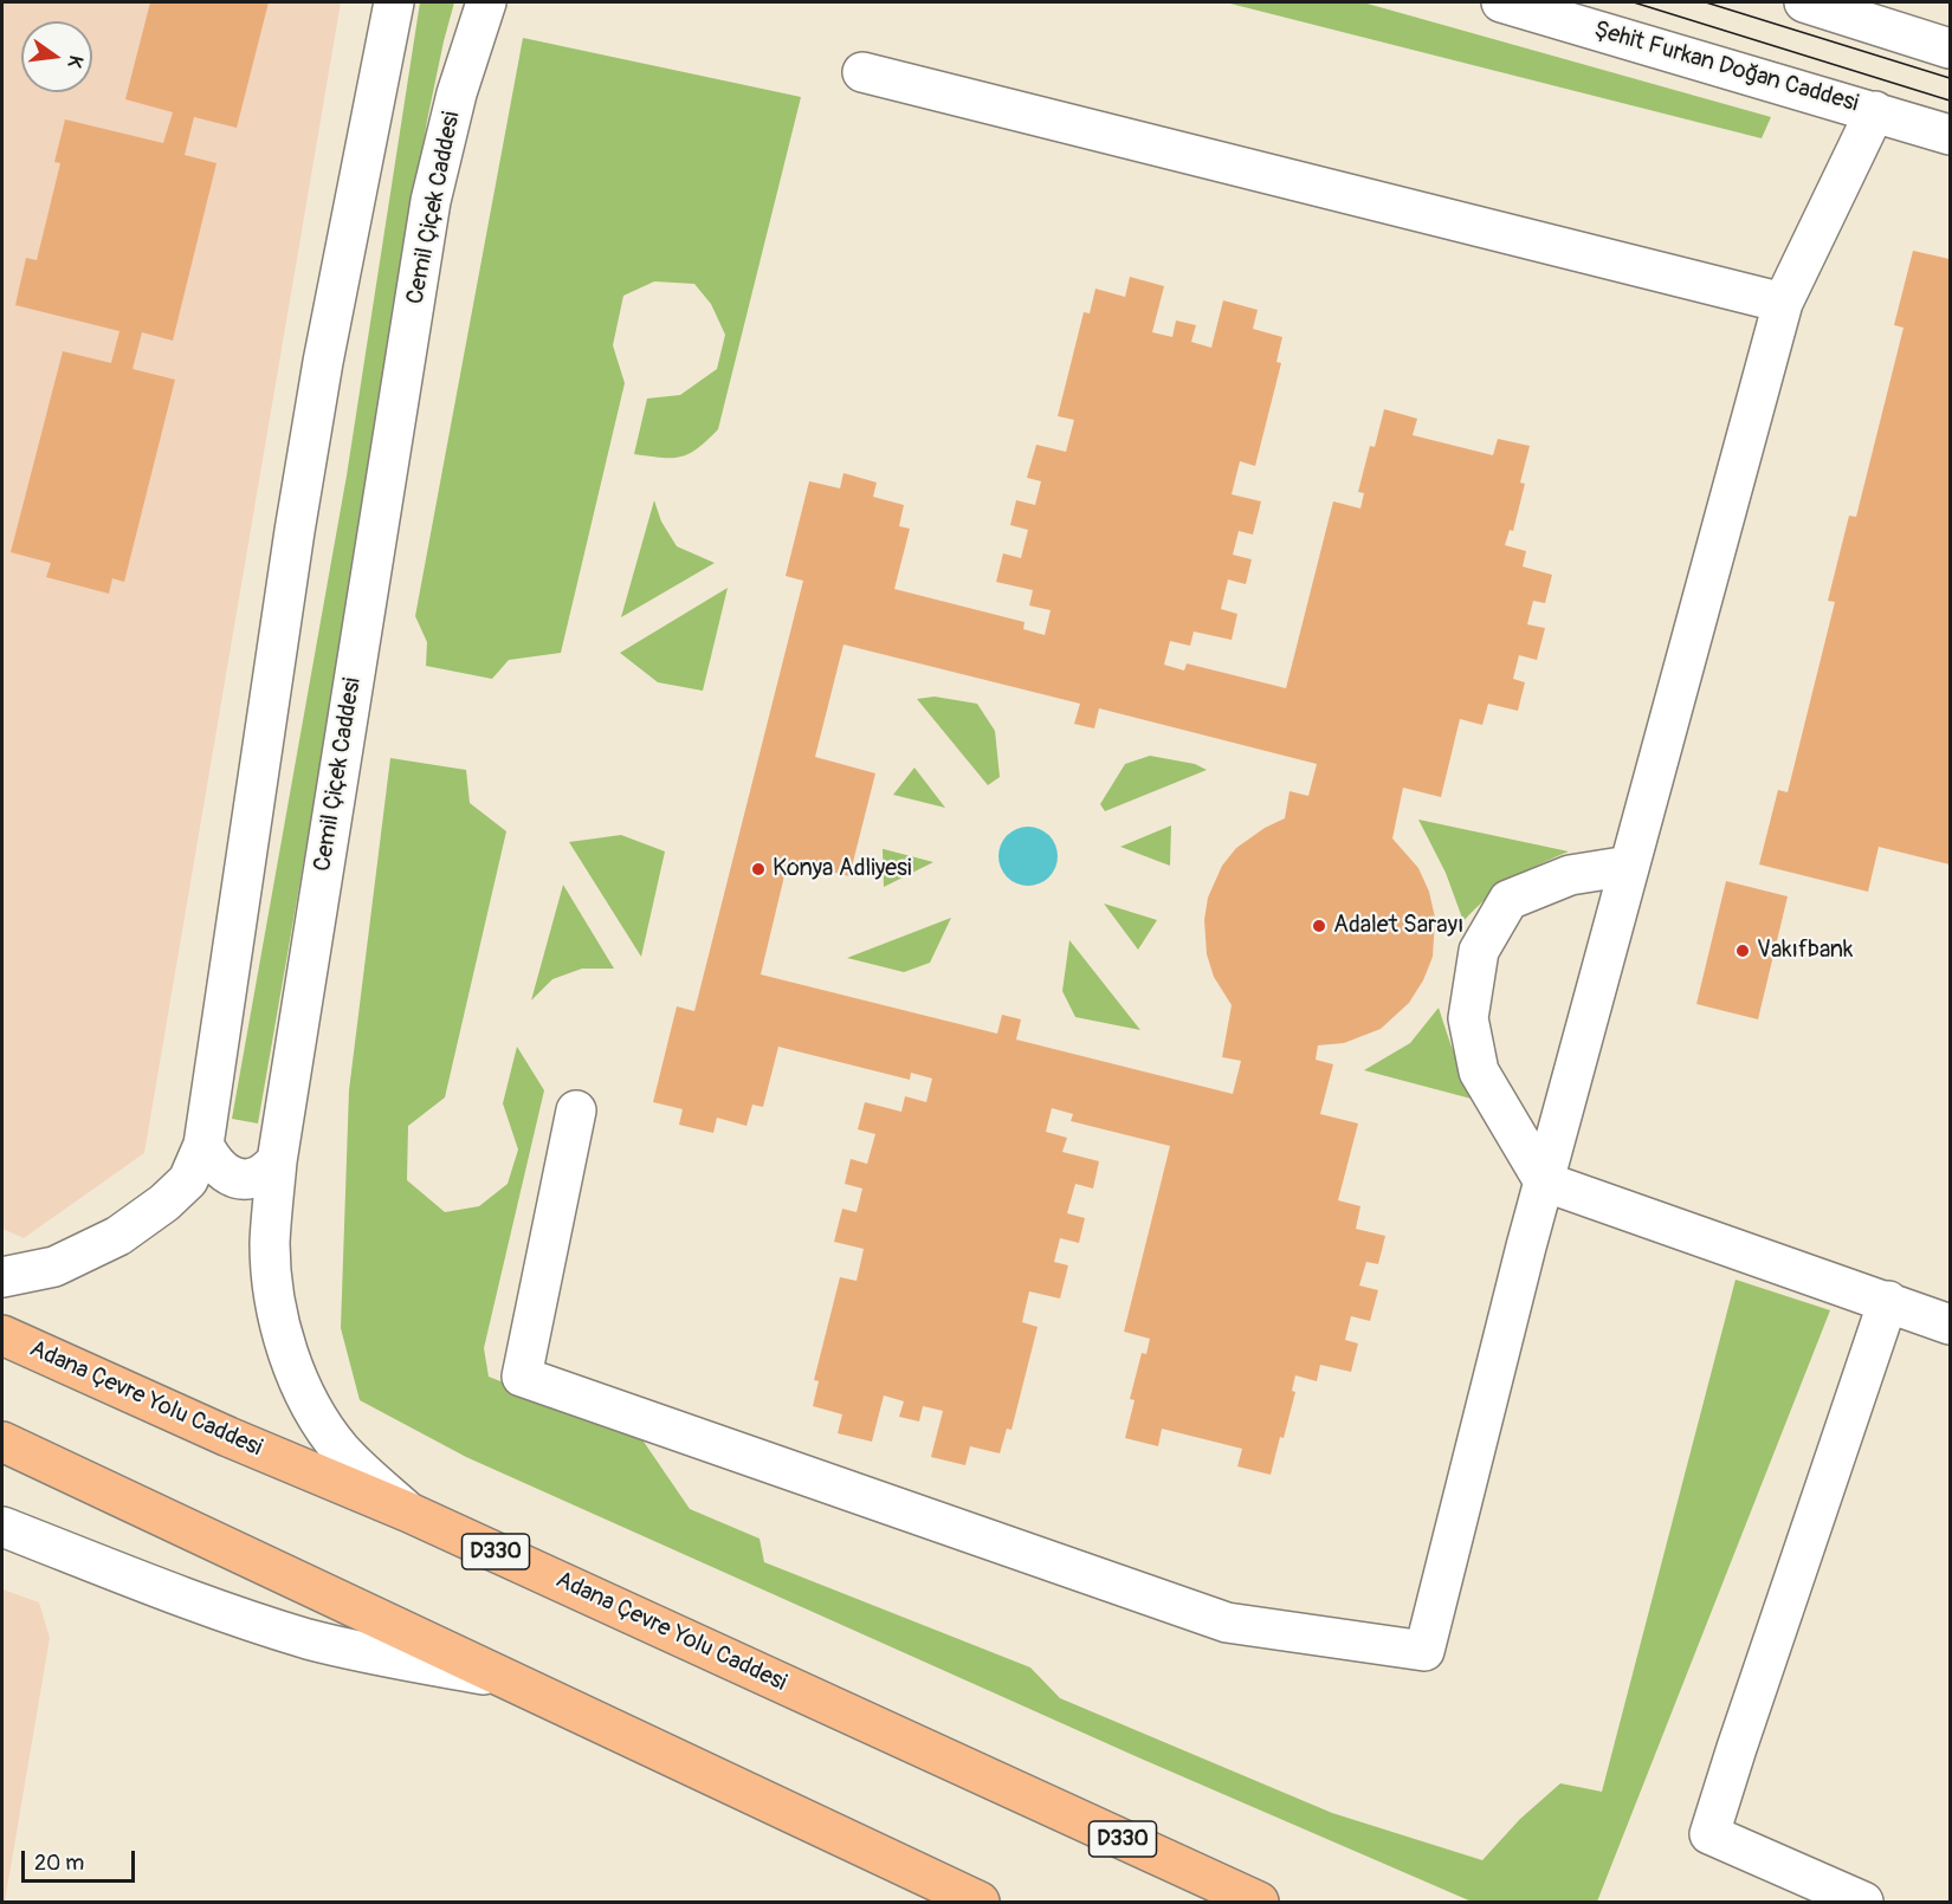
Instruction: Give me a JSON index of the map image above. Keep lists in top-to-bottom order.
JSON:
{
  "streets": {
    "highway": ["Adana Çevre Yolu Caddesi", "D330"],
    "street": ["Şehit Furkan Doğan Caddesi", "Cemil Çiçek Caddesi"]
  },
  "crossings": [
    ["Cemil Çiçek Caddesi", "Adana Çevre Yolu Caddesi"]
  ],
  "places": ["Konya Adliyesi", "Adalet Sarayı", "Vakıfbank"],
  "scale_bar": "20 m",
  "north": "right"
}
